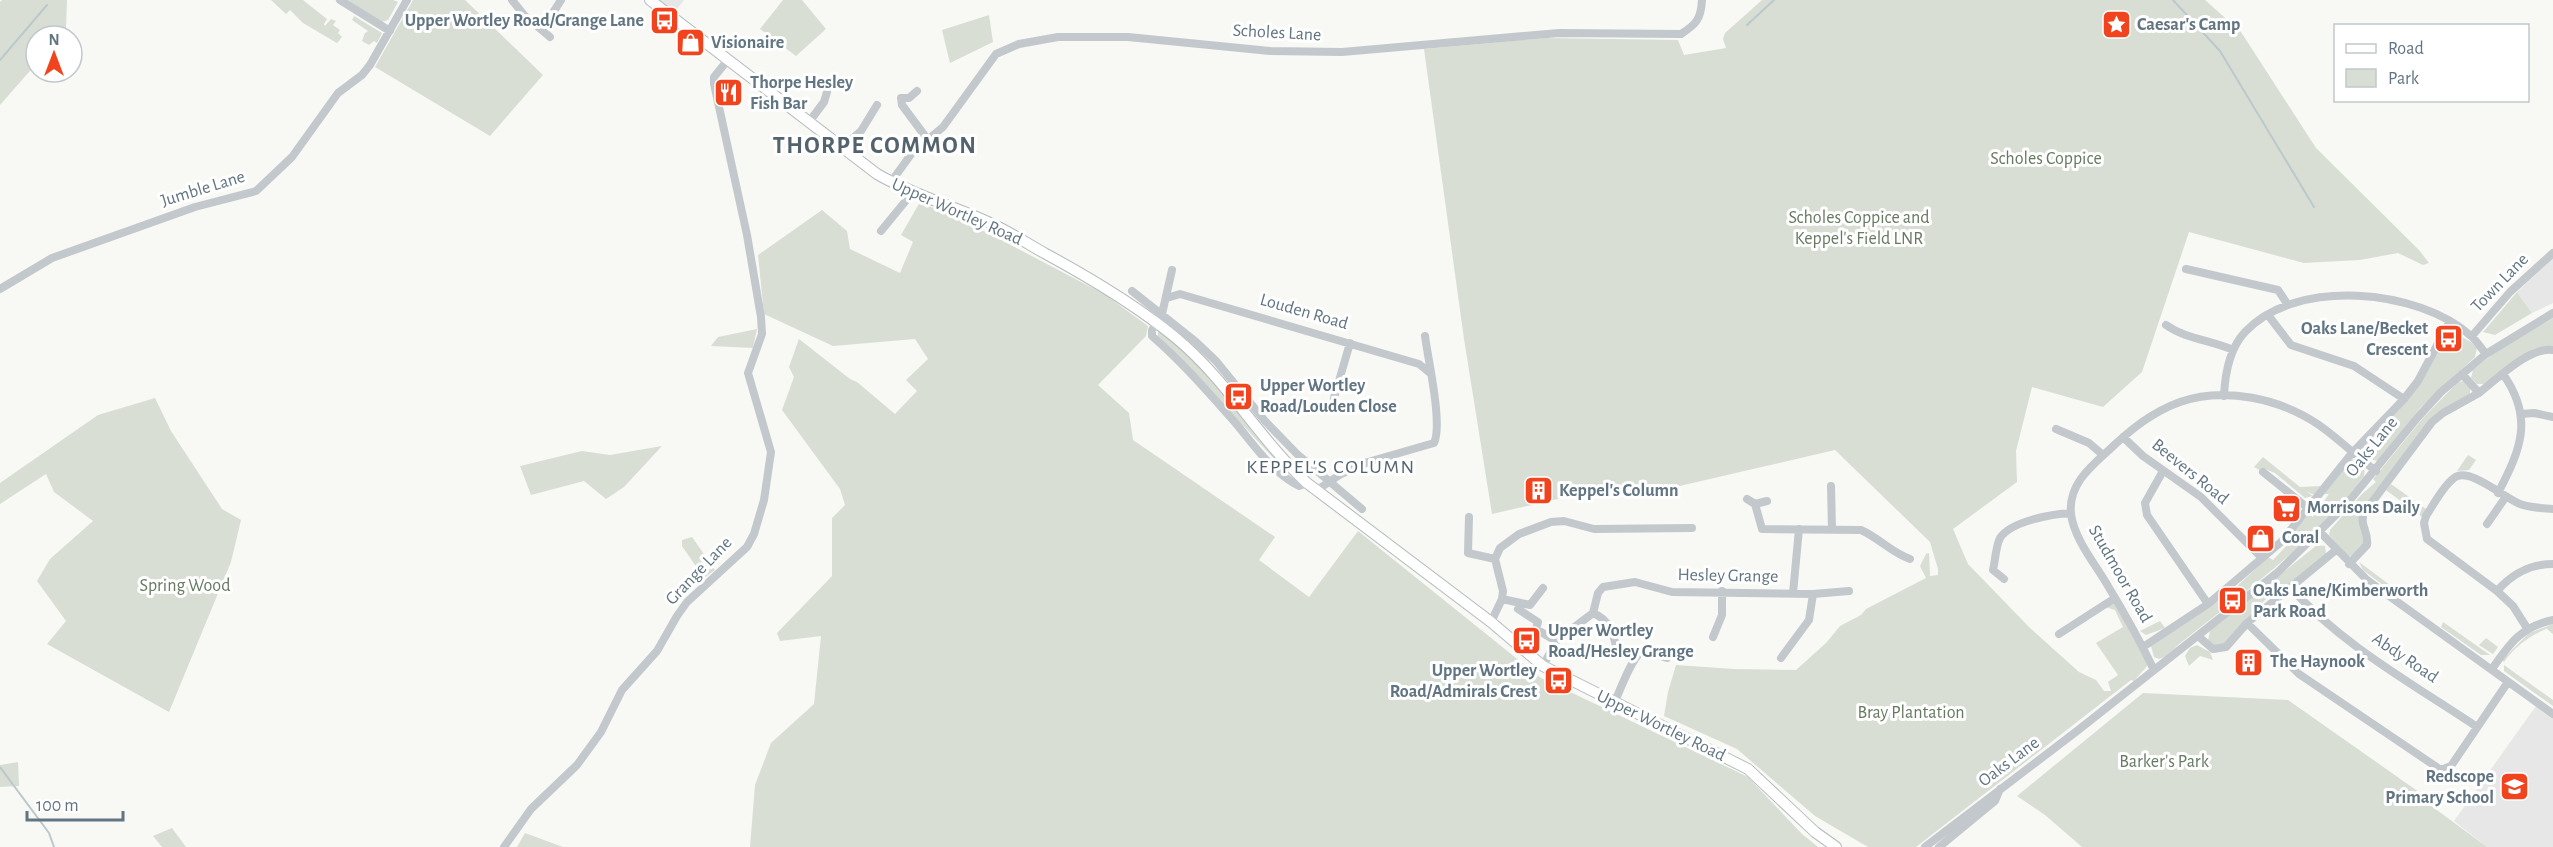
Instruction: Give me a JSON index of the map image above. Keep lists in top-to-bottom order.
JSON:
{
  "streets": {
    "main road": ["Upper Wortley Road"],
    "street": [
      "Scholes Lane",
      "Jumble Lane",
      "Town Lane",
      "Louden Road",
      "Oaks Lane",
      "Beevers Road",
      "Grange Lane",
      "Studmoor Road",
      "Hesley Grange",
      "Abdy Road"
    ]
  },
  "crossings": [
    ["Scholes Lane", "Upper Wortley Road"],
    ["Upper Wortley Road", "Grange Lane"],
    ["Upper Wortley Road", "Hesley Grange"],
    ["Oaks Lane", "Beevers Road"],
    ["Oaks Lane", "Studmoor Road"],
    ["Beevers Road", "Studmoor Road"]
  ],
  "districts": ["THORPE COMMON", "KEPPEL'S COLUMN"],
  "parks": [
    "Scholes Coppice",
    "Scholes Coppice and Keppel's Field LNR",
    "Spring Wood",
    "Bray Plantation",
    "Barker's Park"
  ],
  "places": {
    "bus stop": [
      "Upper Wortley Road/Grange Lane",
      "Oaks Lane/Becket Crescent",
      "Upper Wortley Road/Louden Close",
      "Oaks Lane/Kimberworth Park Road",
      "Upper Wortley Road/Hesley Grange",
      "Upper Wortley Road/Admirals Crest"
    ],
    "place": ["Caesar's Camp"],
    "shop": ["Visionaire", "Coral"],
    "restaurant": ["Thorpe Hesley Fish Bar"],
    "building": ["Keppel's Column", "The Haynook"],
    "supermarket": ["Morrisons Daily"],
    "school or university": ["Redscope Primary School"]
  },
  "legend": ["Road", "Park"],
  "scale_bar": "100 m",
  "north": "top"
}
